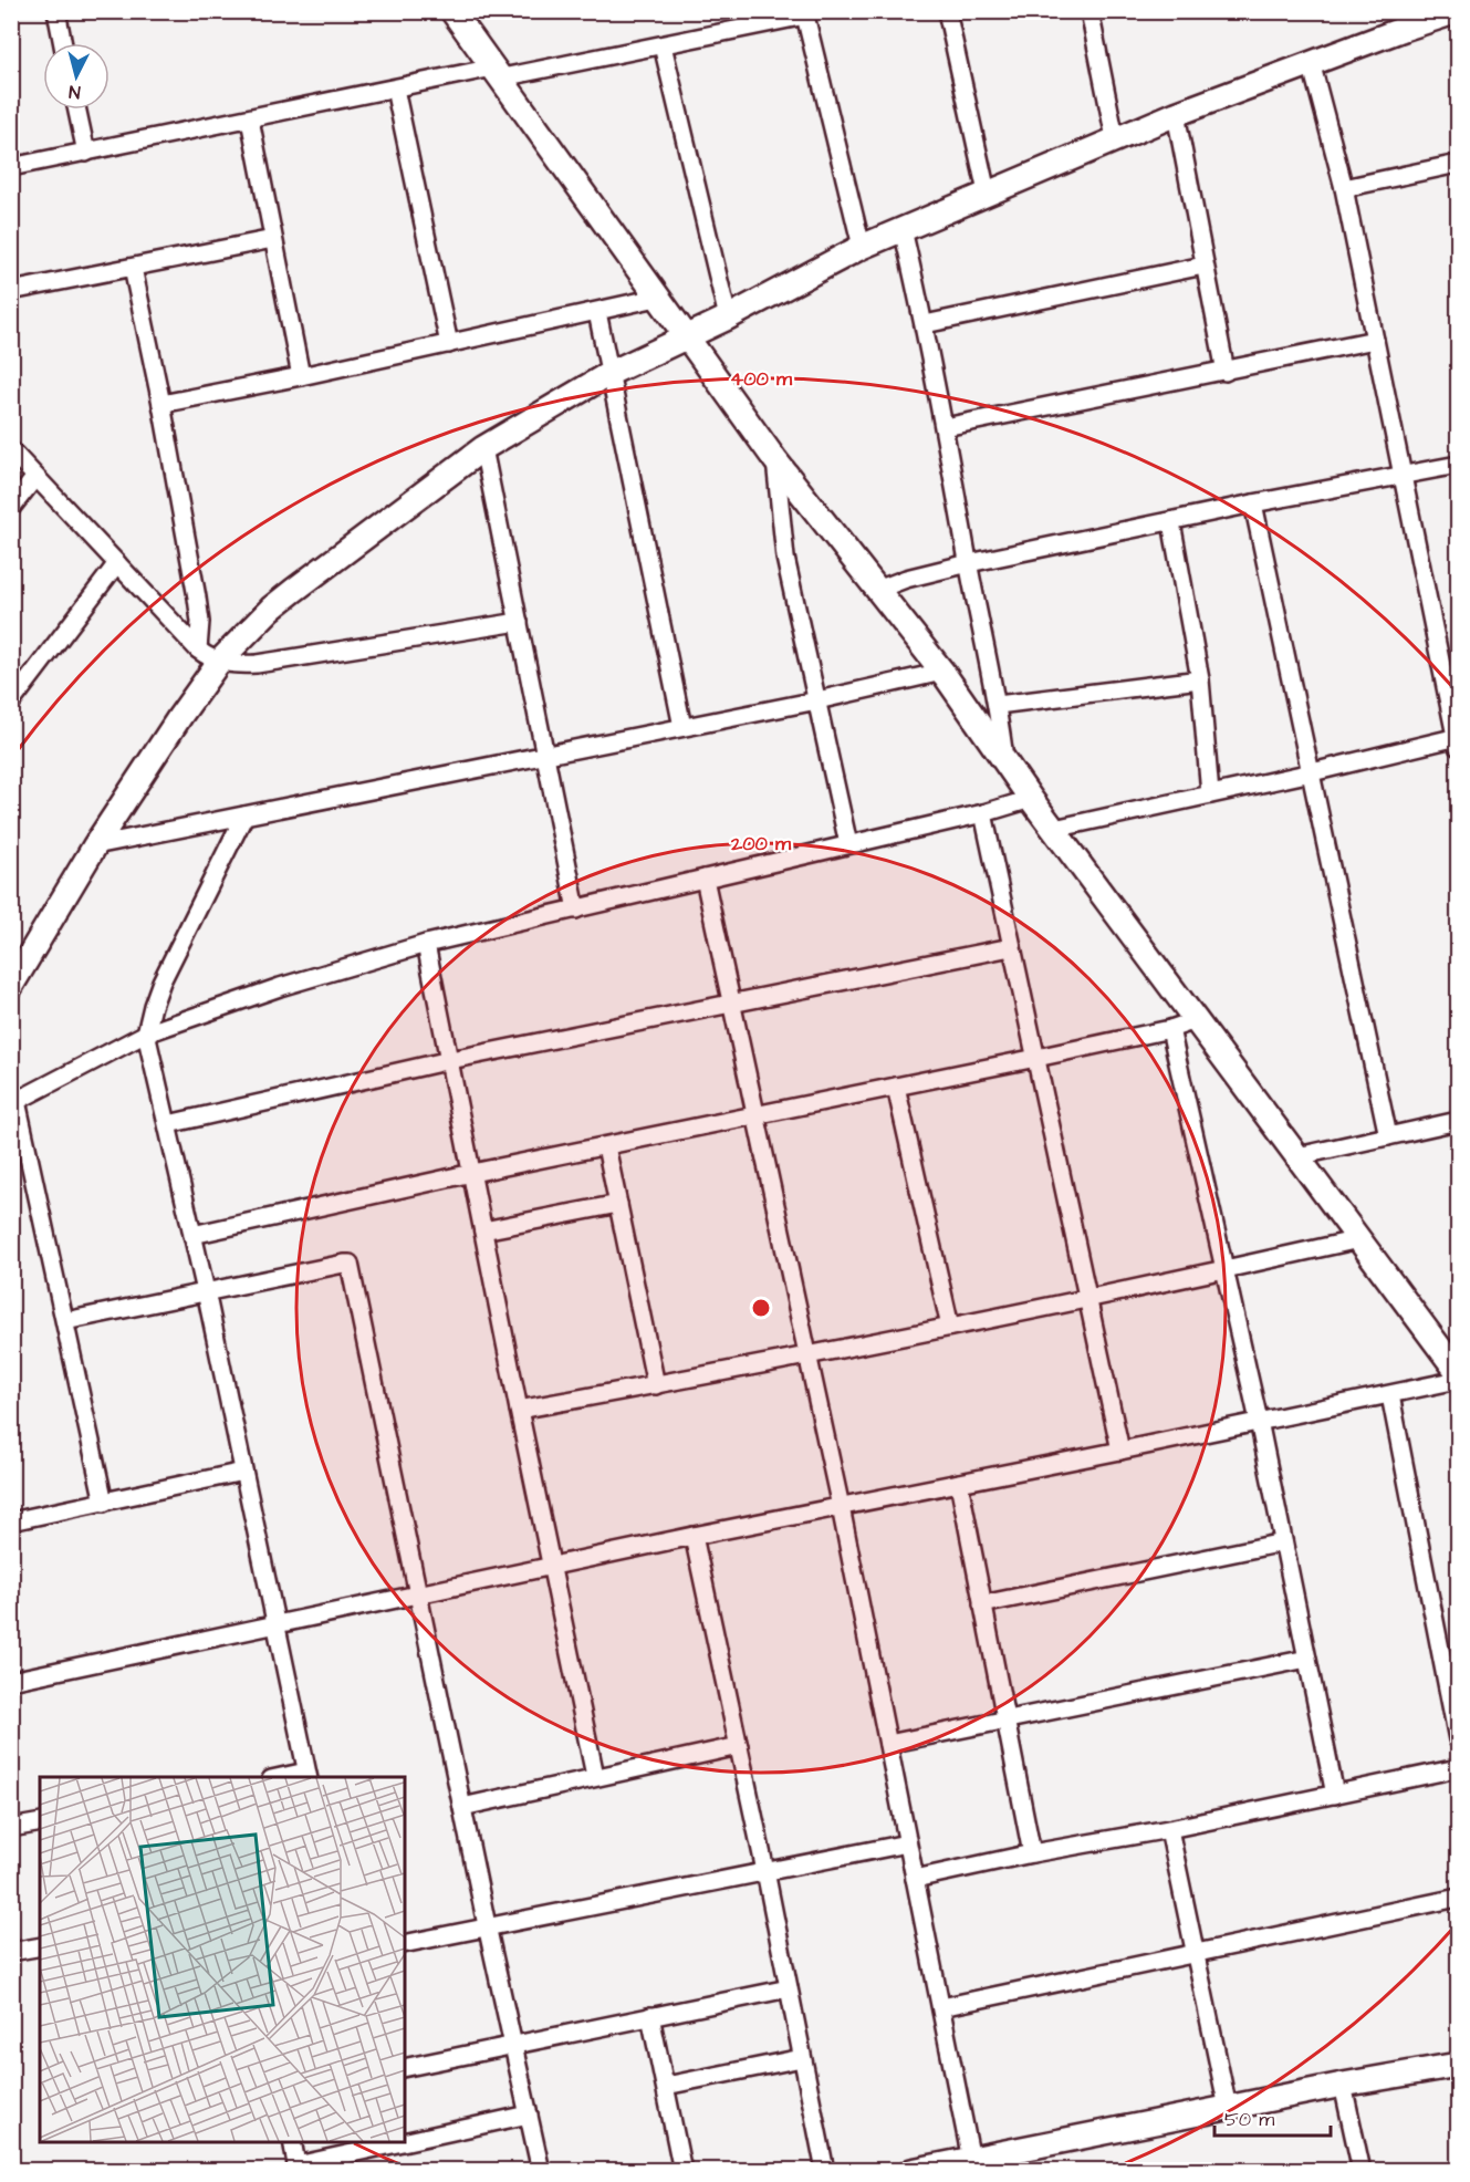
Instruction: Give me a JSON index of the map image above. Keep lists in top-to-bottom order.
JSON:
{
  "scale_bar": "50 m",
  "north": "bottom",
  "rings": ["400 m", "200 m"]
}
